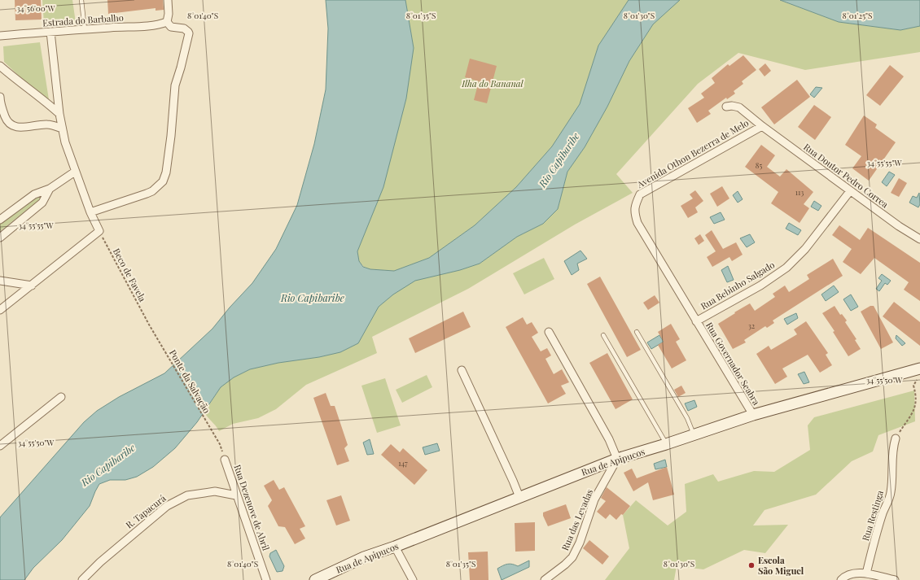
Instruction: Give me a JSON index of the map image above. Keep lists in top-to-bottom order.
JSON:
{
  "streets": {
    "main road": ["Rua de Apipucos"],
    "street": [
      "Estrada do Barbalho",
      "Avenida Othon Bezerra de Melo",
      "Rua Doutor Pedro Correa",
      "Rua Bebinho Salgado",
      "Rua Governador Seabra",
      "Rua Dezenove de Abril",
      "R. Tapacurá",
      "Rua Restinga",
      "Rua das Levadas"
    ],
    "path": ["Beco de Favela", "Ponte da Salvação"]
  },
  "crossings": [
    ["Avenida Othon Bezerra de Melo", "Rua Doutor Pedro Correa"],
    ["Avenida Othon Bezerra de Melo", "Rua Bebinho Salgado"],
    ["Avenida Othon Bezerra de Melo", "Rua Governador Seabra"],
    ["Rua Doutor Pedro Correa", "Rua Bebinho Salgado"],
    ["Beco de Favela", "Ponte da Salvação"],
    ["Rua Bebinho Salgado", "Rua Governador Seabra"],
    ["Rua Governador Seabra", "Rua de Apipucos"],
    ["Rua de Apipucos", "Rua das Levadas"],
    ["Rua Dezenove de Abril", "R. Tapacurá"]
  ],
  "water": ["Rio Capibaribe"],
  "parks": ["Ilha do Bananal"],
  "places": ["Escola São Miguel"],
  "house_numbers": [
    "85",
    "113",
    "32",
    "147"
  ],
  "coordinates": [
    "34°56'00\"W",
    "8°01'40\"S",
    "8°01'35\"S",
    "8°01'30\"S",
    "8°01'25\"S",
    "34°55'55\"W",
    "34°55'50\"W"
  ]
}
